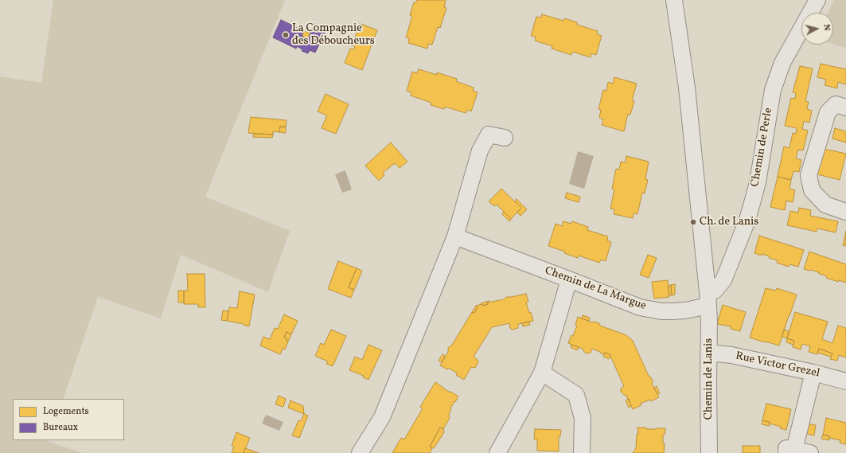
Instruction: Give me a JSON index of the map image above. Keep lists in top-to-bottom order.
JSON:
{
  "streets": {
    "street": [
      "Chemin de Perle",
      "Chemin de La Margue",
      "Rue Victor Grezel",
      "Chemin de Lanis"
    ]
  },
  "crossings": [
    ["Chemin de Perle", "Chemin de La Margue"],
    ["Chemin de Perle", "Chemin de Lanis"],
    ["Chemin de La Margue", "Chemin de Lanis"],
    ["Rue Victor Grezel", "Chemin de Lanis"]
  ],
  "places": ["La Compagnie des Déboucheurs", "Ch. de Lanis"],
  "legend": ["Logements", "Bureaux"],
  "north": "right"
}
